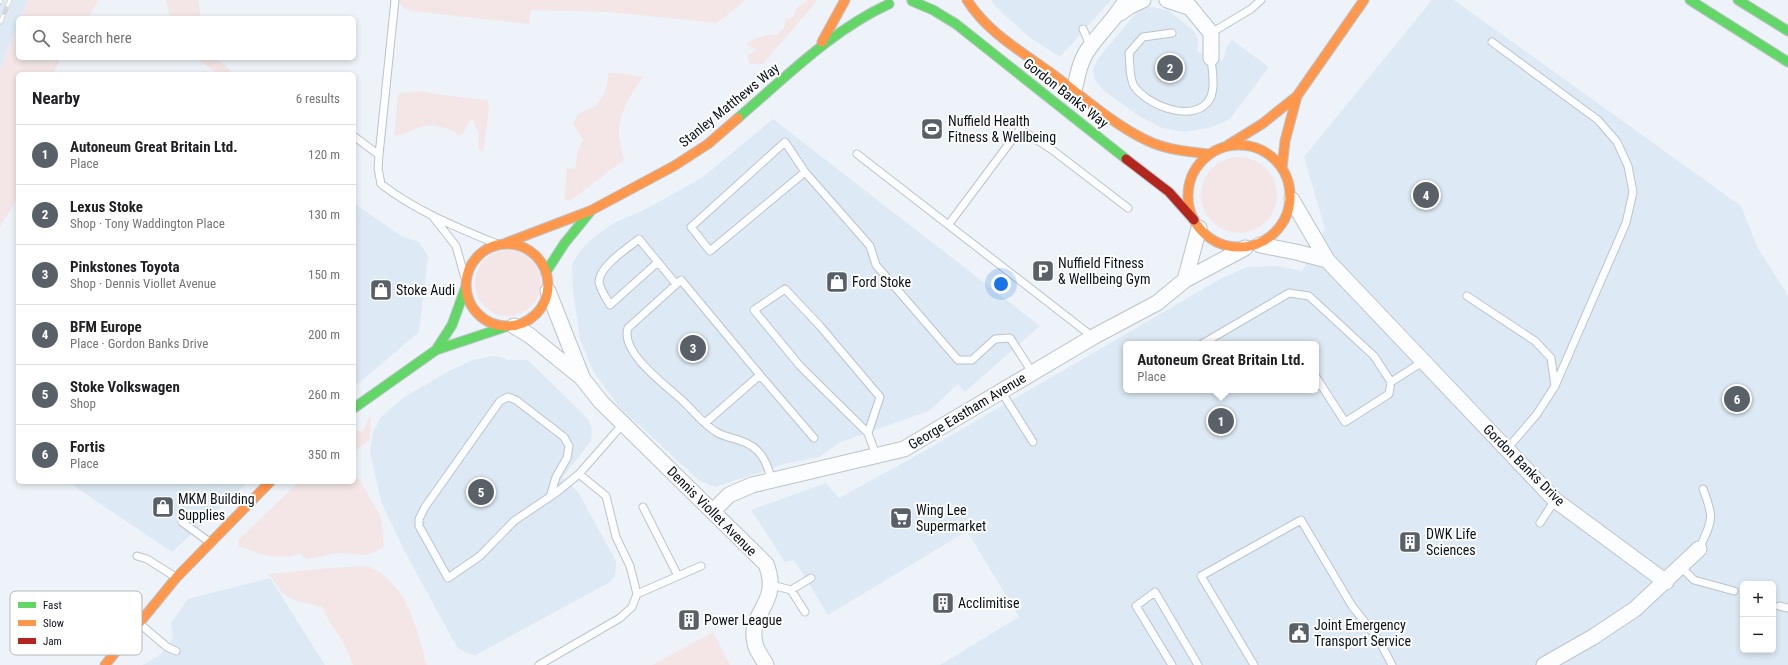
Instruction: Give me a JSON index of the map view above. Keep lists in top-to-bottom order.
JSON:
{
  "streets": {
    "main road": ["Gordon Banks Way", "Stanley Matthews Way"],
    "street": ["George Eastham Avenue", "Gordon Banks Drive", "Dennis Viollet Avenue"]
  },
  "crossings": [
    ["Gordon Banks Way", "Stanley Matthews Way"],
    ["Gordon Banks Way", "George Eastham Avenue"],
    ["Gordon Banks Way", "Gordon Banks Drive"],
    ["Stanley Matthews Way", "Dennis Viollet Avenue"],
    ["George Eastham Avenue", "Gordon Banks Drive"],
    ["George Eastham Avenue", "Dennis Viollet Avenue"]
  ],
  "places": {
    "sports": ["Nuffield Health Fitness & Wellbeing"],
    "parking": ["Nuffield Fitness & Wellbeing Gym"],
    "shop": ["Ford Stoke", "Stoke Audi", "MKM Building Supplies"],
    "supermarket": ["Wing Lee Supermarket"],
    "building": ["DWK Life Sciences", "Acclimitise", "Power League"],
    "public building": ["Joint Emergency Transport Service"]
  },
  "legend": ["Fast", "Slow", "Jam"],
  "page": {
    "search": "Search here",
    "pins": [
      "2",
      "4",
      "3",
      "6",
      "1",
      "5"
    ],
    "heading": ["Nearby", "6 results"],
    "list": [
      {
        "mark": "1",
        "name": "Autoneum Great Britain Ltd.",
        "note": "Place",
        "value": "120 m"
      },
      {
        "mark": "2",
        "name": "Lexus Stoke",
        "note": "Shop · Tony Waddington Place",
        "value": "130 m"
      },
      {
        "mark": "3",
        "name": "Pinkstones Toyota",
        "note": "Shop · Dennis Viollet Avenue",
        "value": "150 m"
      },
      {
        "mark": "4",
        "name": "BFM Europe",
        "note": "Place · Gordon Banks Drive",
        "value": "200 m"
      },
      {
        "mark": "5",
        "name": "Stoke Volkswagen",
        "note": "Shop",
        "value": "260 m"
      },
      {
        "mark": "6",
        "name": "Fortis",
        "note": "Place",
        "value": "350 m"
      }
    ],
    "popup": ["Autoneum Great Britain Ltd.", "Place"],
    "map_buttons": ["+", "−"]
  }
}
